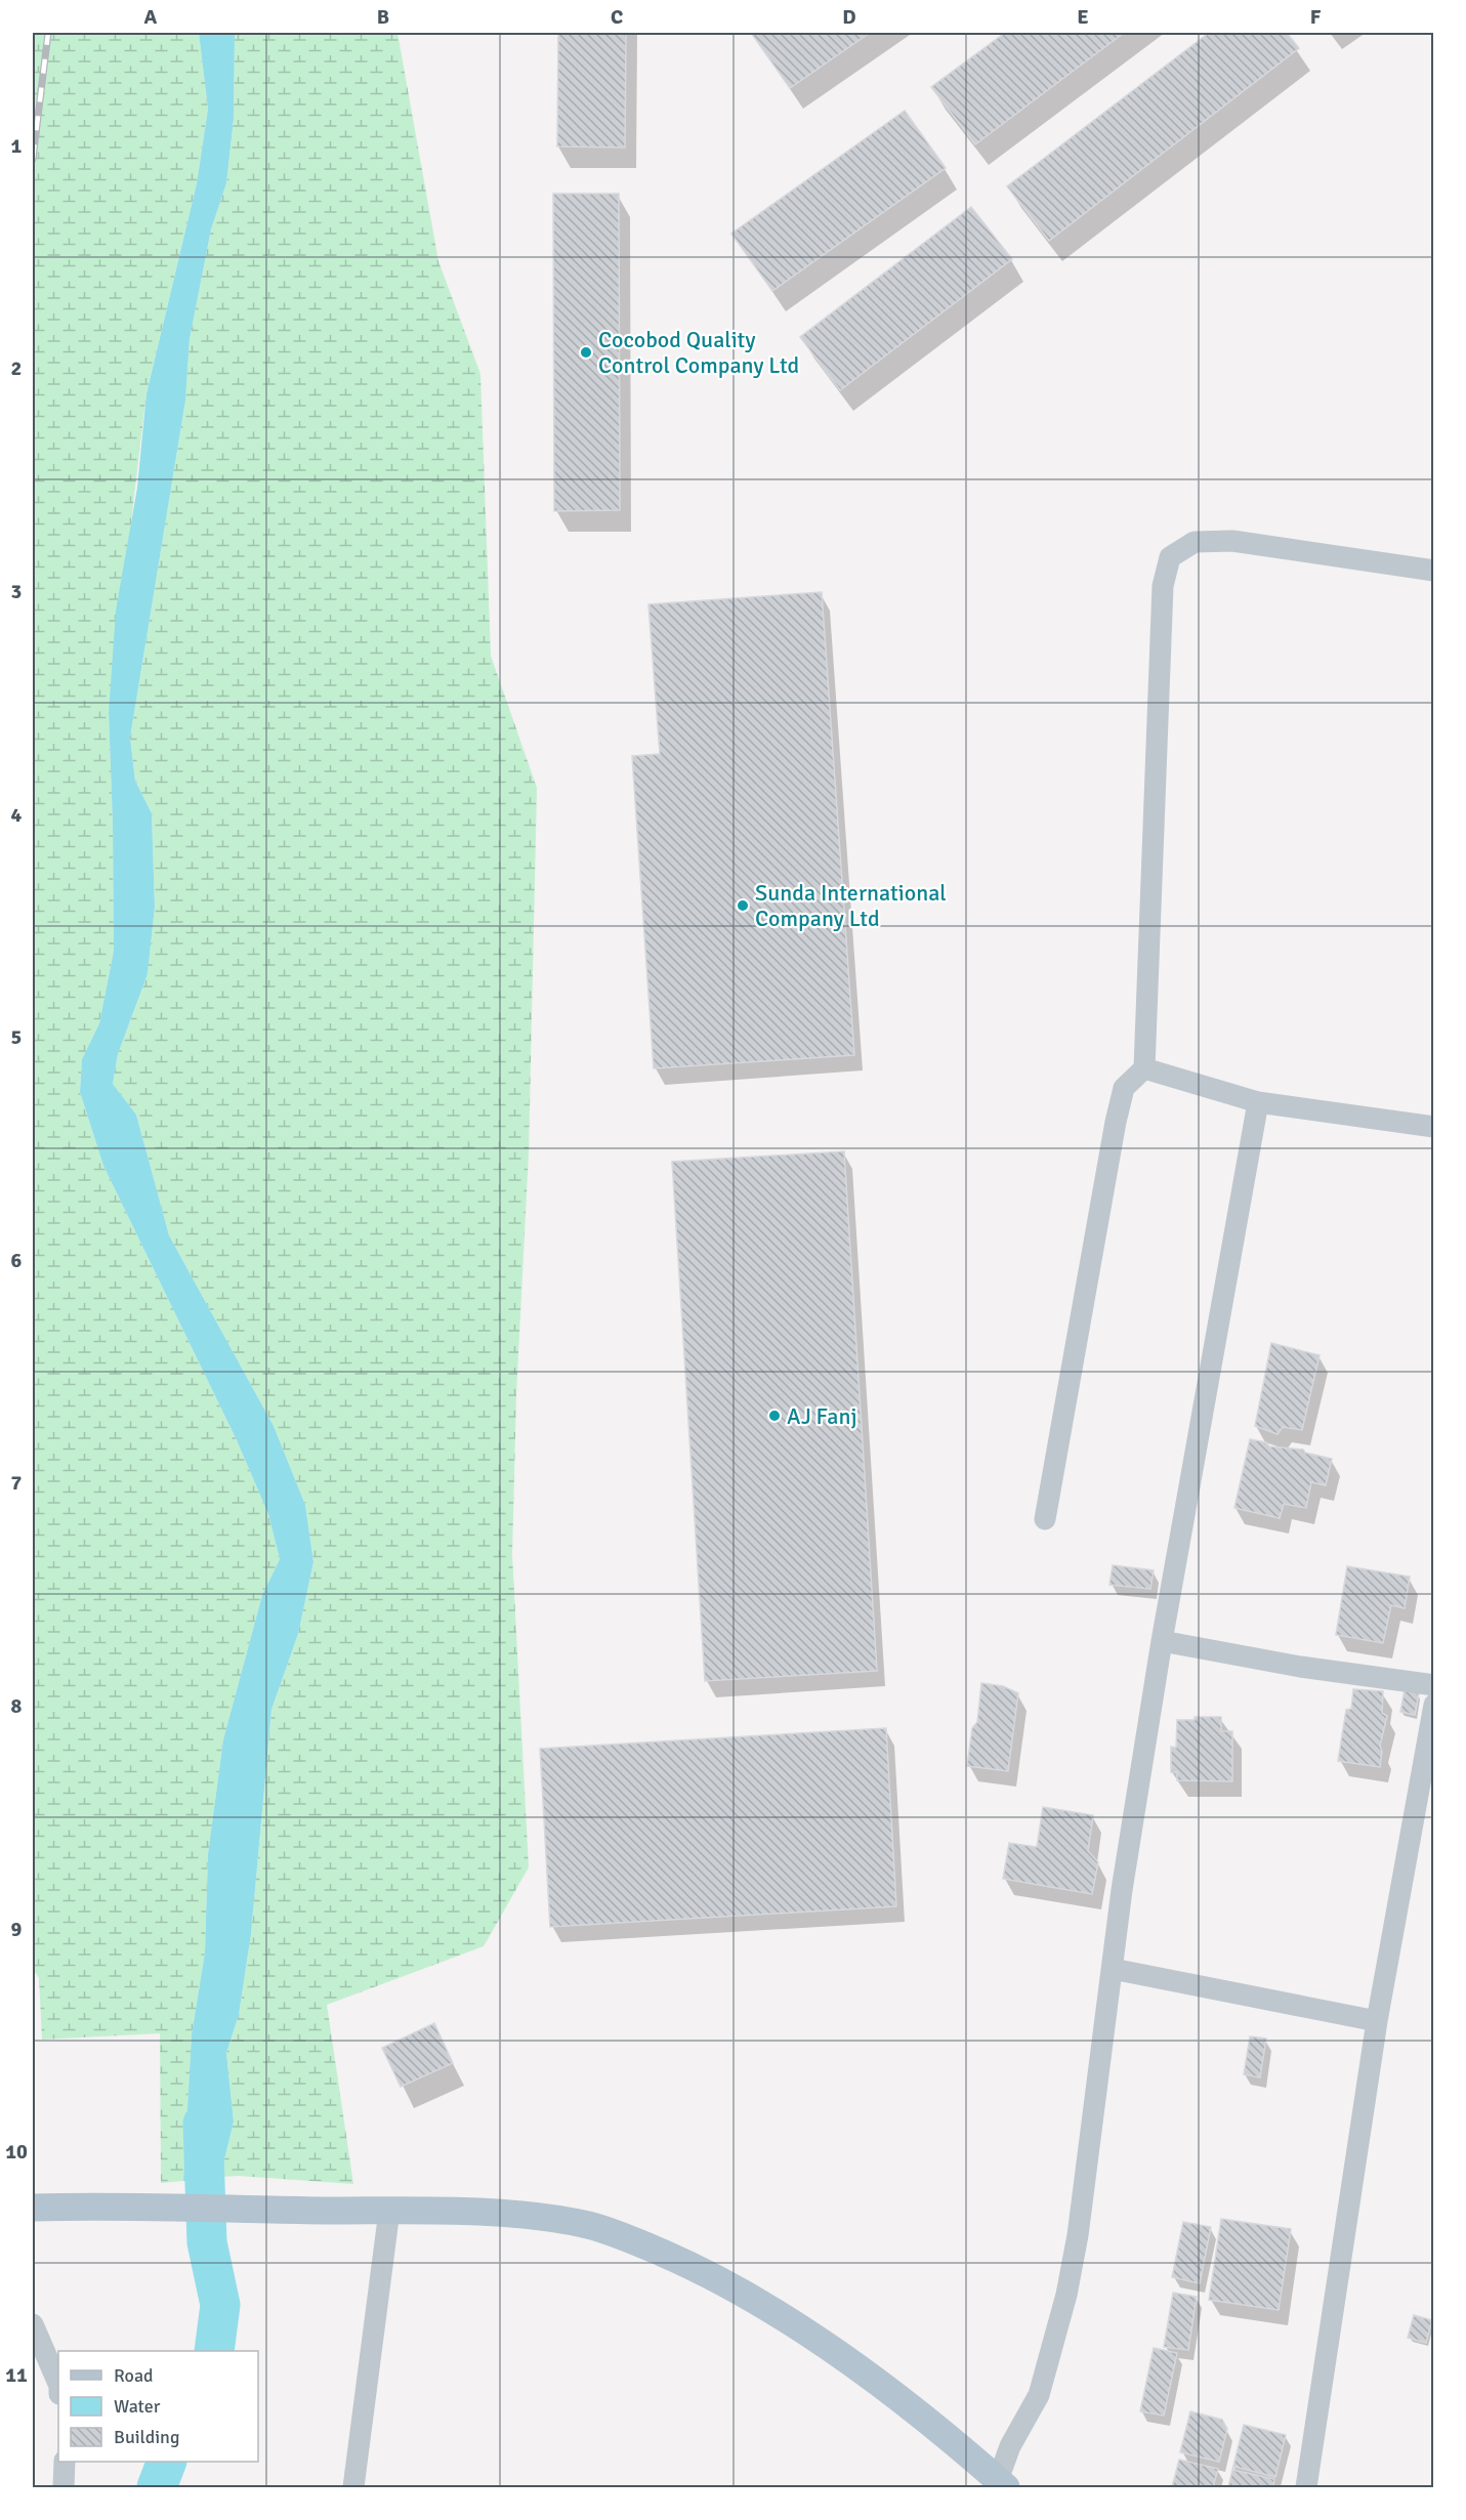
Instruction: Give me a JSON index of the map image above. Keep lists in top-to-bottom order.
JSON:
{
  "places": ["Cocobod Quality Control Company Ltd", "Sunda International Company Ltd", "AJ Fanj"],
  "legend": ["Road", "Water", "Building"],
  "grid": {
    "columns": [
      "A",
      "B",
      "C",
      "D",
      "E",
      "F"
    ],
    "rows": [
      "1",
      "2",
      "3",
      "4",
      "5",
      "6",
      "7",
      "8",
      "9",
      "10",
      "11"
    ]
  }
}
